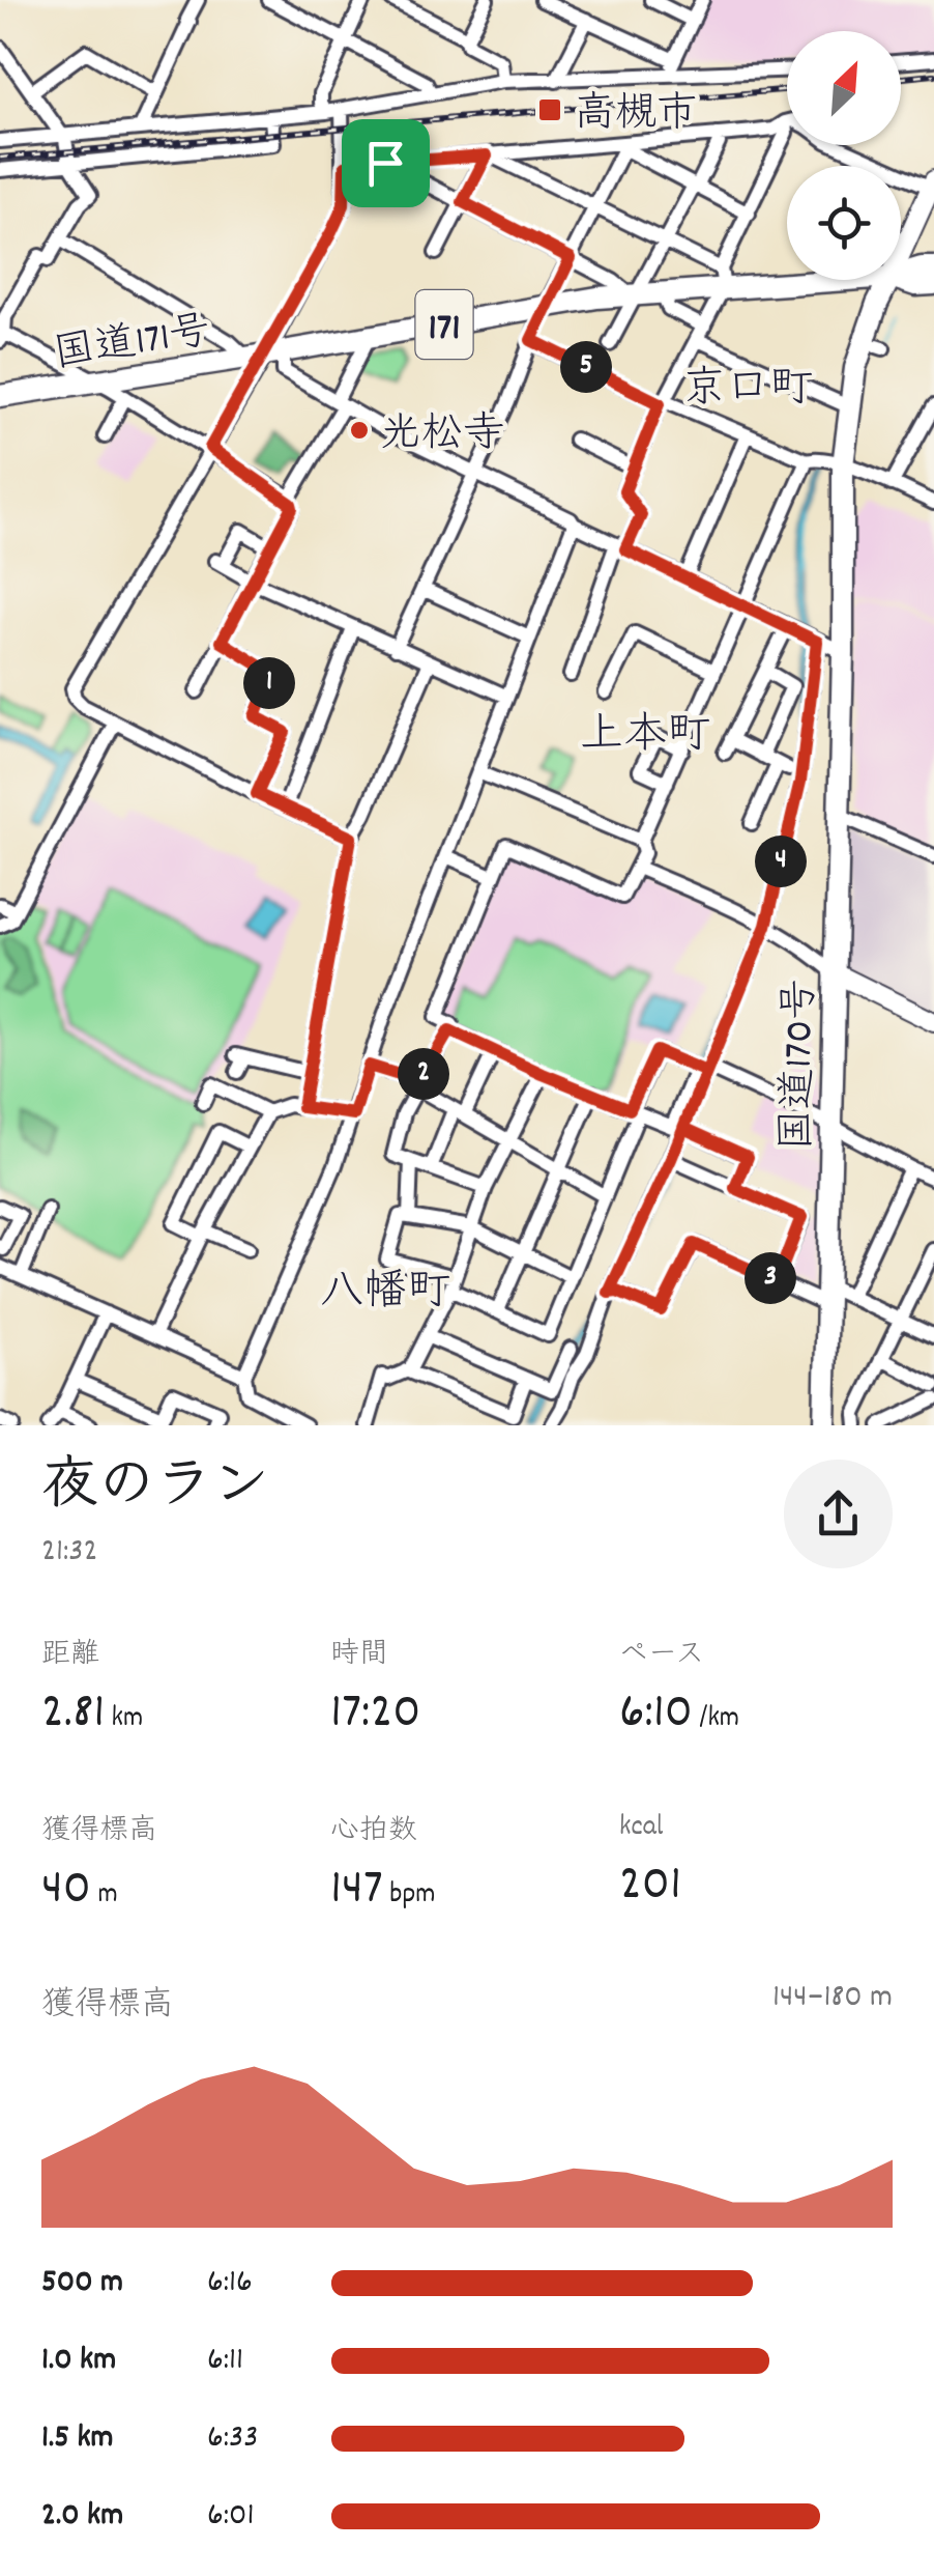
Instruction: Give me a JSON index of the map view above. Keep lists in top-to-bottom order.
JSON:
{
  "streets": {
    "highway": ["171", "国道171号", "国道170号"]
  },
  "districts": ["京口町", "上本町", "八幡町"],
  "places": {
    "transit": ["高槻市"],
    "other": ["光松寺"]
  },
  "north": "top right",
  "page": {
    "pins": [
      "5",
      "1",
      "4",
      "2",
      "3"
    ],
    "heading": ["夜のラン", "21:32"],
    "stats": [
      ["距離", "2.81 km"],
      ["時間", "17:20"],
      ["ペース", "6:10 /km"],
      ["獲得標高", "40 m"],
      ["心拍数", "147 bpm"],
      ["kcal", "201"]
    ],
    "chart": ["獲得標高", "144–180 m"],
    "list": [
      {
        "name": "500 m",
        "note": "6:16"
      },
      {
        "name": "1.0 km",
        "note": "6:11"
      },
      {
        "name": "1.5 km",
        "note": "6:33"
      },
      {
        "name": "2.0 km",
        "note": "6:01"
      }
    ]
  }
}
